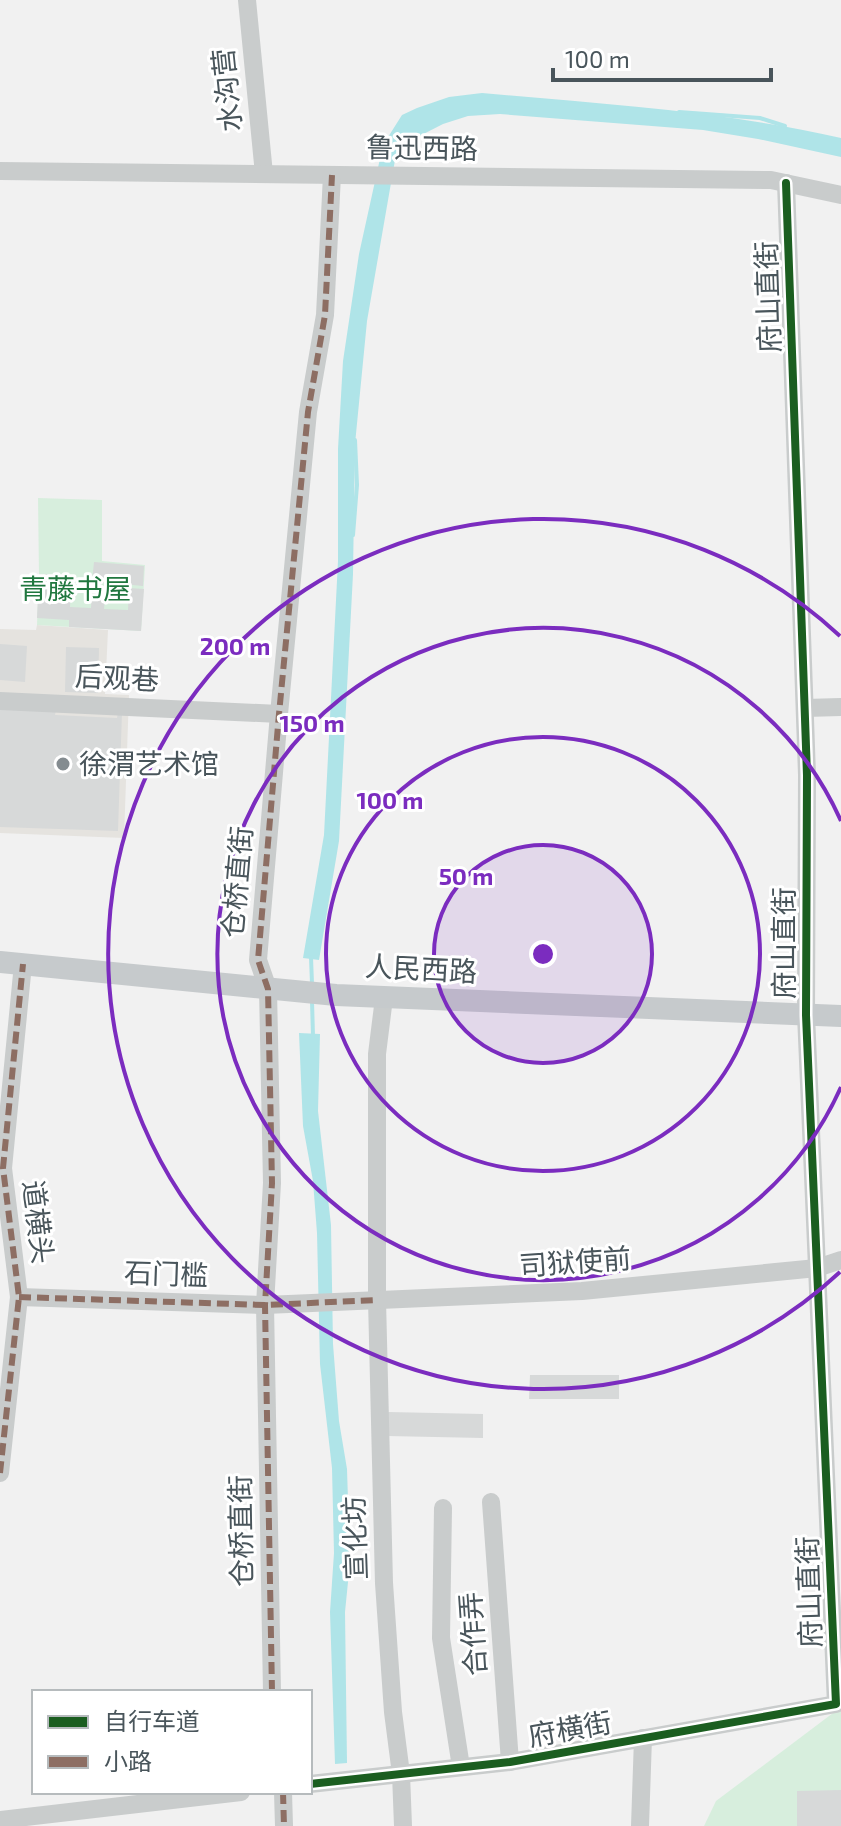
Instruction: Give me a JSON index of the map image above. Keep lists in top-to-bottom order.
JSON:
{
  "streets": {
    "main road": ["人民西路"],
    "street": [
      "水沟营",
      "鲁迅西路",
      "府山直街",
      "后观巷",
      "仓桥直街",
      "道横头",
      "司狱使前",
      "石门槛",
      "宣化坊",
      "合作弄",
      "府横街"
    ]
  },
  "crossings": [
    ["水沟营", "鲁迅西路"],
    ["鲁迅西路", "府山直街"],
    ["鲁迅西路", "仓桥直街"],
    ["府山直街", "人民西路"],
    ["府山直街", "司狱使前"],
    ["府山直街", "府横街"],
    ["后观巷", "仓桥直街"],
    ["仓桥直街", "人民西路"],
    ["仓桥直街", "石门槛"],
    ["人民西路", "道横头"],
    ["人民西路", "宣化坊"],
    ["道横头", "石门槛"],
    ["司狱使前", "石门槛"],
    ["司狱使前", "宣化坊"],
    ["宣化坊", "府横街"],
    ["合作弄", "府横街"]
  ],
  "parks": ["青藤书屋"],
  "places": ["徐渭艺术馆"],
  "legend": ["自行车道", "小路"],
  "scale_bar": "100 m",
  "rings": [
    "200 m",
    "150 m",
    "100 m",
    "50 m"
  ]
}
